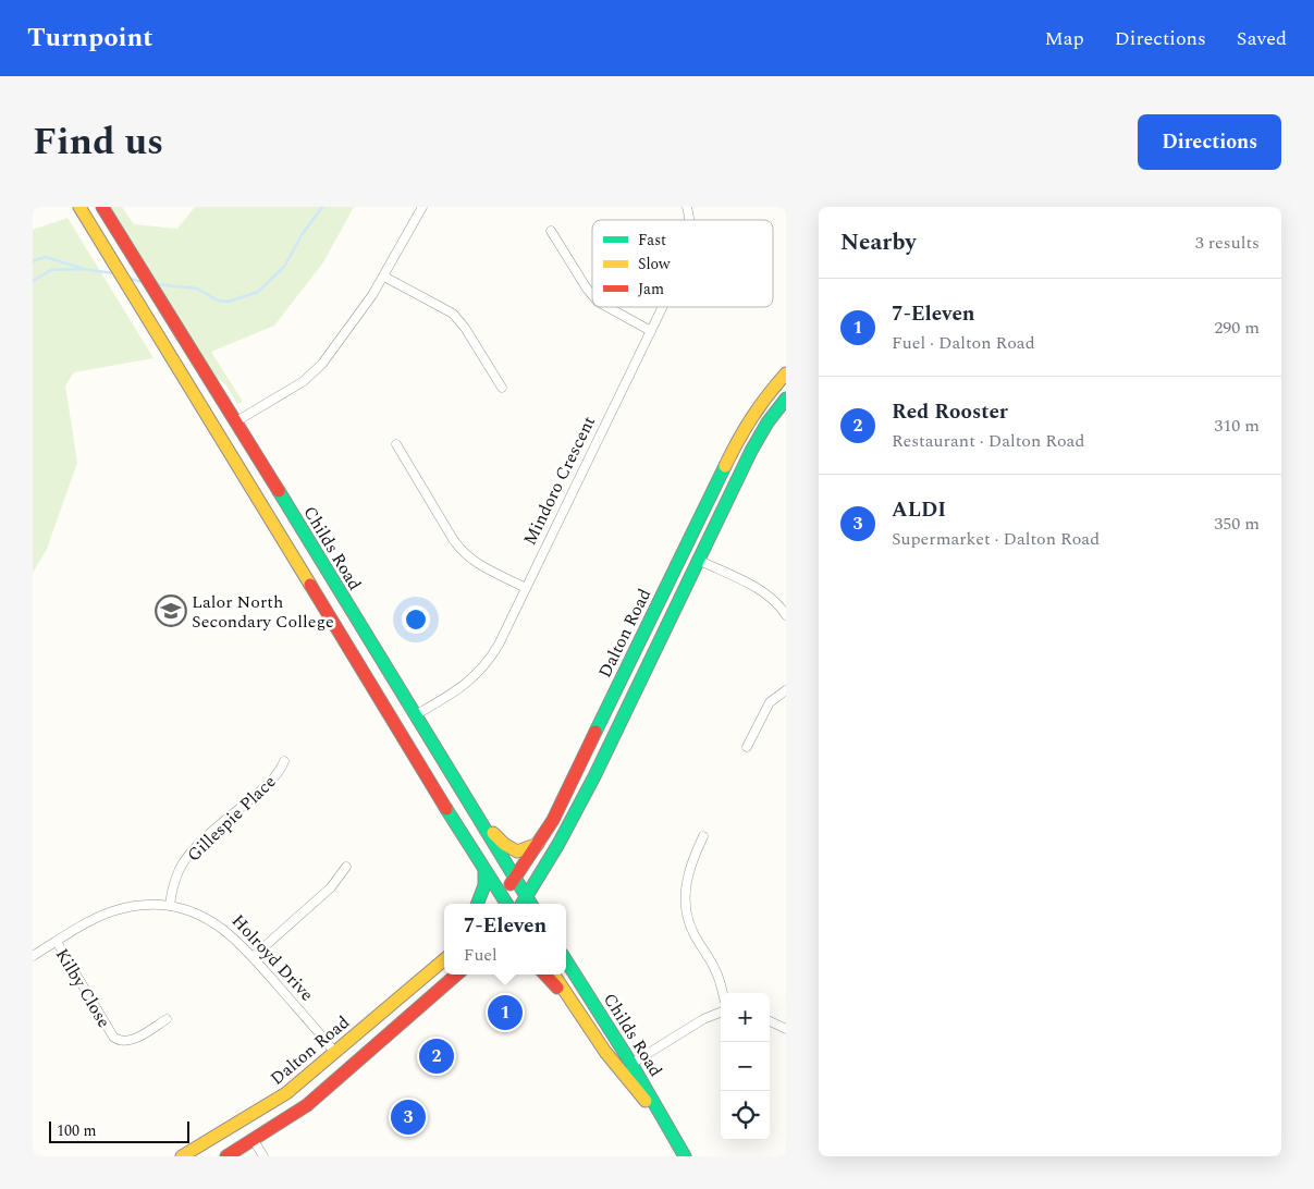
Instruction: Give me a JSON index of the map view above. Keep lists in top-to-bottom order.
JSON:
{
  "streets": {
    "main road": [
      "Mindoro Crescent",
      "Childs Road",
      "Dalton Road",
      "Holroyd Drive"
    ],
    "street": ["Gillespie Place", "Kilby Close"]
  },
  "crossings": [
    ["Mindoro Crescent", "Childs Road"],
    ["Childs Road", "Dalton Road"],
    ["Dalton Road", "Holroyd Drive"],
    ["Gillespie Place", "Holroyd Drive"],
    ["Holroyd Drive", "Kilby Close"]
  ],
  "places": {
    "school or university": ["Lalor North Secondary College"]
  },
  "legend": ["Fast", "Slow", "Jam"],
  "scale_bar": "100 m",
  "page": {
    "header": "Turnpoint",
    "nav": ["Map", "Directions", "Saved"],
    "title": "Find us",
    "buttons": "Directions",
    "heading": ["Nearby", "3 results"],
    "list": [
      {
        "mark": "1",
        "name": "7-Eleven",
        "note": "Fuel · Dalton Road",
        "value": "290 m"
      },
      {
        "mark": "2",
        "name": "Red Rooster",
        "note": "Restaurant · Dalton Road",
        "value": "310 m"
      },
      {
        "mark": "3",
        "name": "ALDI",
        "note": "Supermarket · Dalton Road",
        "value": "350 m"
      }
    ],
    "popup": ["7-Eleven", "Fuel"],
    "map_buttons": ["+", "−"],
    "pins": ["1", "2", "3"],
    "scale": "100 m"
  }
}
